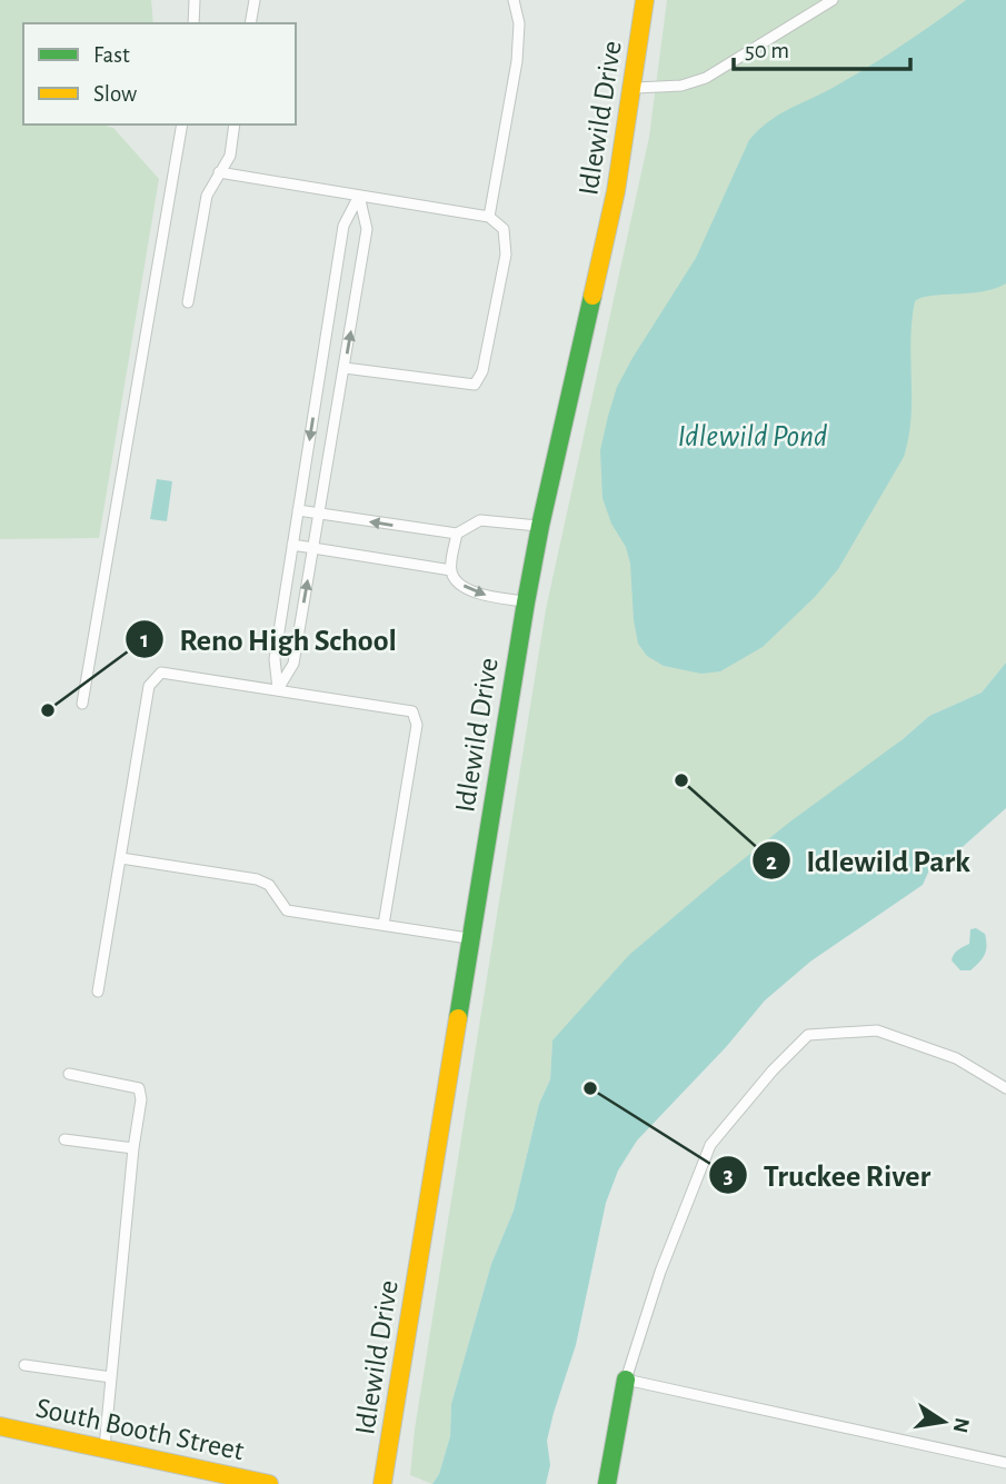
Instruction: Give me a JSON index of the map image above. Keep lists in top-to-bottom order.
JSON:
{
  "streets": {
    "street": ["Idlewild Drive", "South Booth Street"]
  },
  "water": ["Idlewild Pond"],
  "places": ["Reno High School", "Idlewild Park", "Truckee River"],
  "legend": ["Fast", "Slow"],
  "scale_bar": "50 m",
  "north": "right"
}
